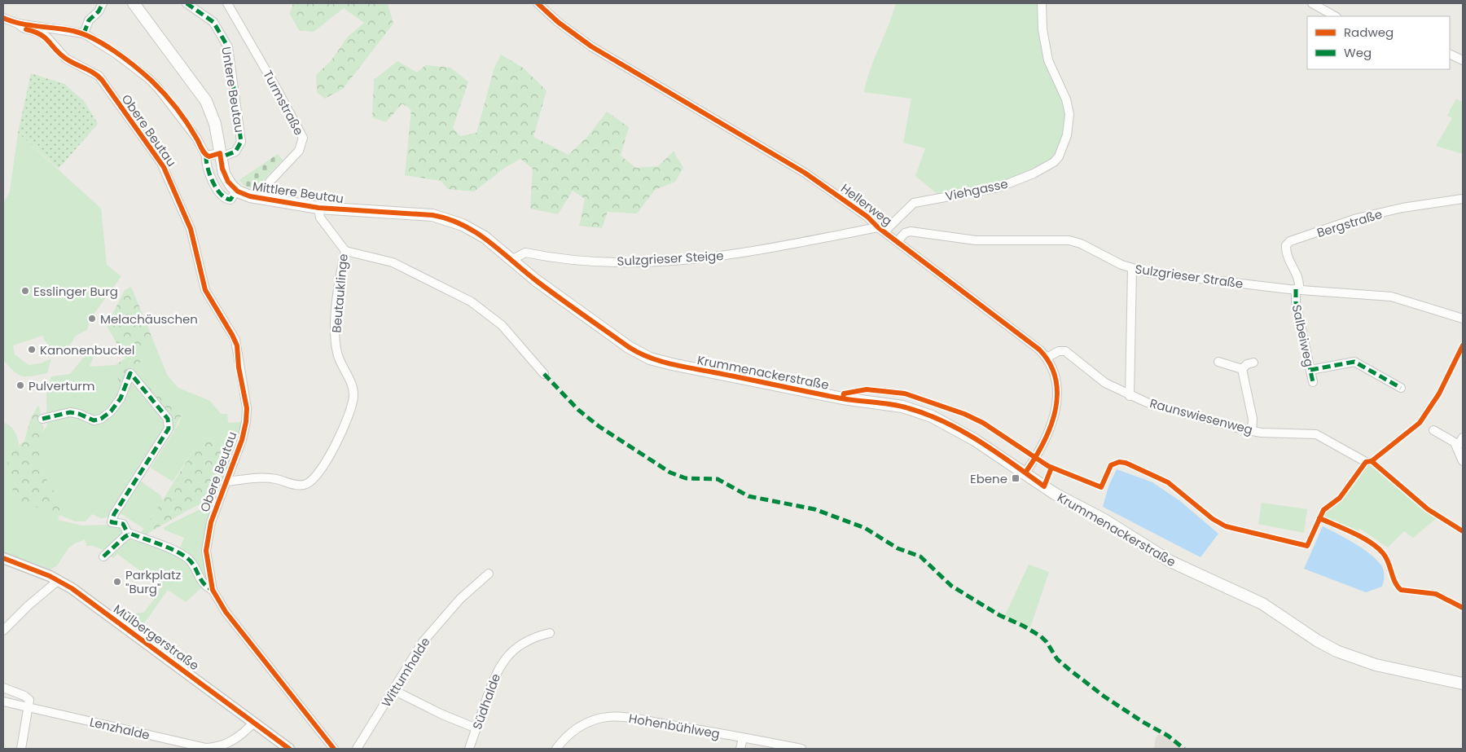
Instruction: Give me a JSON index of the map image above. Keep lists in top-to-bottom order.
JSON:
{
  "streets": {
    "main road": ["Mittlere Beutau", "Krummenackerstraße"],
    "street": [
      "Untere Beutau",
      "Turmstraße",
      "Obere Beutau",
      "Viehgasse",
      "Hellerweg",
      "Bergstraße",
      "Sulzgrieser Steige",
      "Sulzgrieser Straße",
      "Beutauklinge",
      "Salbeiweg",
      "Raunswiesenweg",
      "Mülbergerstraße",
      "Wittumhalde",
      "Südhalde",
      "Hohenbühlweg",
      "Lenzhalde"
    ]
  },
  "crossings": [
    ["Untere Beutau", "Mittlere Beutau"],
    ["Turmstraße", "Mittlere Beutau"],
    ["Obere Beutau", "Beutauklinge"],
    ["Viehgasse", "Hellerweg"],
    ["Viehgasse", "Sulzgrieser Steige"],
    ["Mittlere Beutau", "Sulzgrieser Steige"],
    ["Mittlere Beutau", "Beutauklinge"],
    ["Mittlere Beutau", "Krummenackerstraße"],
    ["Hellerweg", "Sulzgrieser Steige"],
    ["Hellerweg", "Sulzgrieser Straße"],
    ["Hellerweg", "Krummenackerstraße"],
    ["Hellerweg", "Raunswiesenweg"],
    ["Bergstraße", "Sulzgrieser Straße"],
    ["Bergstraße", "Salbeiweg"],
    ["Sulzgrieser Steige", "Krummenackerstraße"],
    ["Sulzgrieser Straße", "Salbeiweg"],
    ["Mülbergerstraße", "Lenzhalde"]
  ],
  "places": {
    "other": [
      "Esslinger Burg",
      "Melachäuschen",
      "Kanonenbuckel",
      "Pulverturm",
      "Parkplatz \"Burg\""
    ],
    "transit": ["Ebene"]
  },
  "legend": ["Radweg", "Weg"]
}
